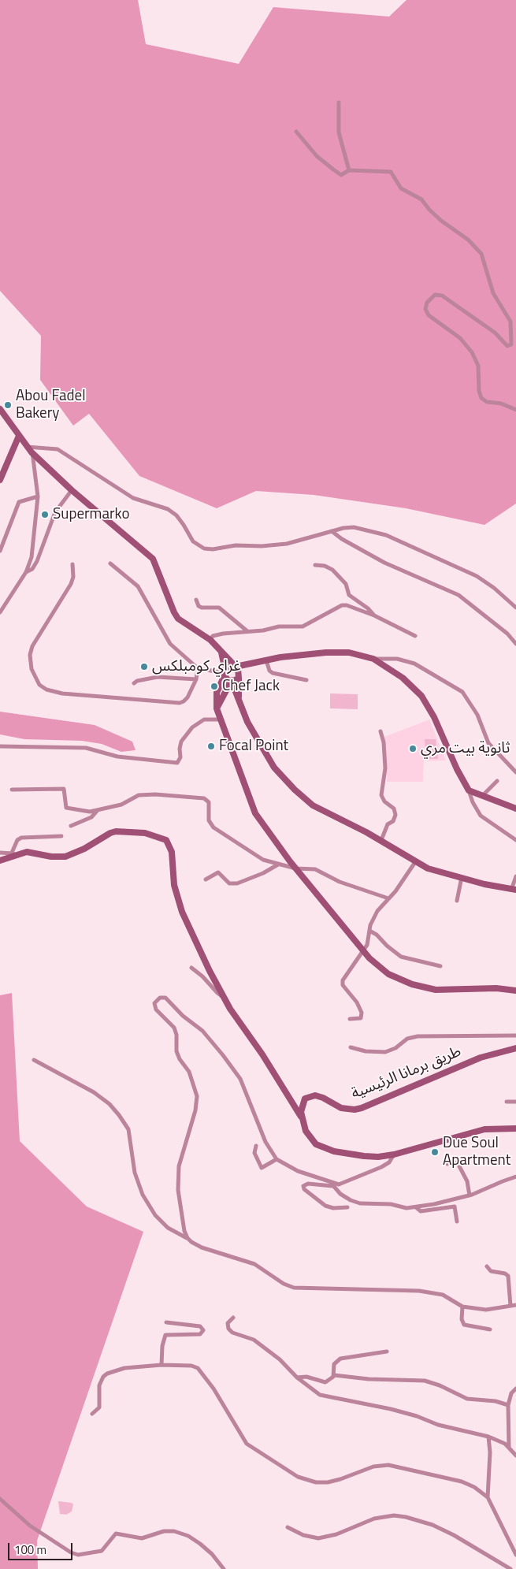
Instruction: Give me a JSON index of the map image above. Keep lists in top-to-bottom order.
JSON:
{
  "streets": {
    "main road": ["طريق برمانا الرئيسية"]
  },
  "places": [
    "Abou Fadel Bakery",
    "Supermarko",
    "غراي كومبلكس",
    "Chef Jack",
    "Focal Point",
    "ثانوية بيت مري",
    "Due Soul Apartment"
  ],
  "scale_bar": "100 m"
}
